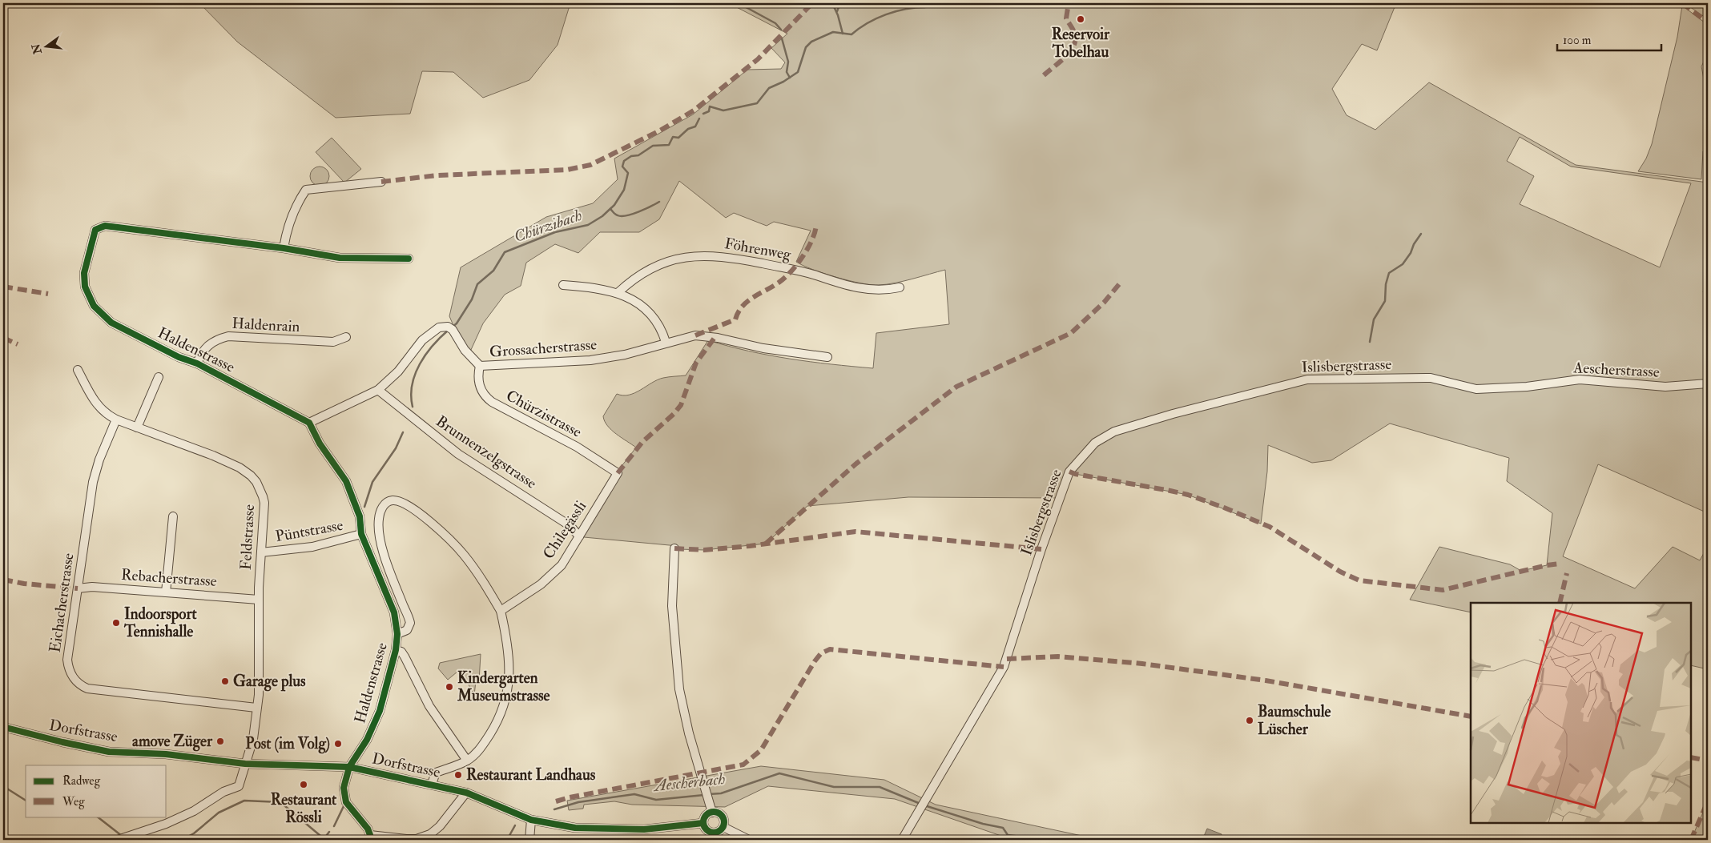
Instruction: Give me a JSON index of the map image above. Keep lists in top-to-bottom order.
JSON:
{
  "streets": {
    "street": [
      "Föhrenweg",
      "Haldenrain",
      "Grossacherstrasse",
      "Haldenstrasse",
      "Islisbergstrasse",
      "Aescherstrasse",
      "Chürzistrasse",
      "Brunnenzelgstrasse",
      "Chilegässli",
      "Püntstrasse",
      "Feldstrasse",
      "Rebacherstrasse",
      "Eichacherstrasse",
      "Dorfstrasse"
    ]
  },
  "crossings": [
    ["Haldenrain", "Haldenstrasse"],
    ["Grossacherstrasse", "Haldenstrasse"],
    ["Grossacherstrasse", "Chürzistrasse"],
    ["Grossacherstrasse", "Brunnenzelgstrasse"],
    ["Haldenstrasse", "Püntstrasse"],
    ["Haldenstrasse", "Dorfstrasse"],
    ["Islisbergstrasse", "Aescherstrasse"],
    ["Chürzistrasse", "Chilegässli"],
    ["Brunnenzelgstrasse", "Chilegässli"],
    ["Püntstrasse", "Feldstrasse"],
    ["Feldstrasse", "Rebacherstrasse"],
    ["Feldstrasse", "Eichacherstrasse"],
    ["Feldstrasse", "Dorfstrasse"],
    ["Rebacherstrasse", "Eichacherstrasse"]
  ],
  "water": ["Chürzibach", "Aescherbach"],
  "places": [
    "Reservoir Tobelhau",
    "Indoorsport Tennishalle",
    "Garage plus",
    "Kindergarten Museumstrasse",
    "Baumschule Lüscher",
    "amove Züger",
    "Post (im Volg)",
    "Restaurant Landhaus",
    "Restaurant Rössli"
  ],
  "legend": ["Radweg", "Weg"],
  "scale_bar": "100 m",
  "north": "left"
}
